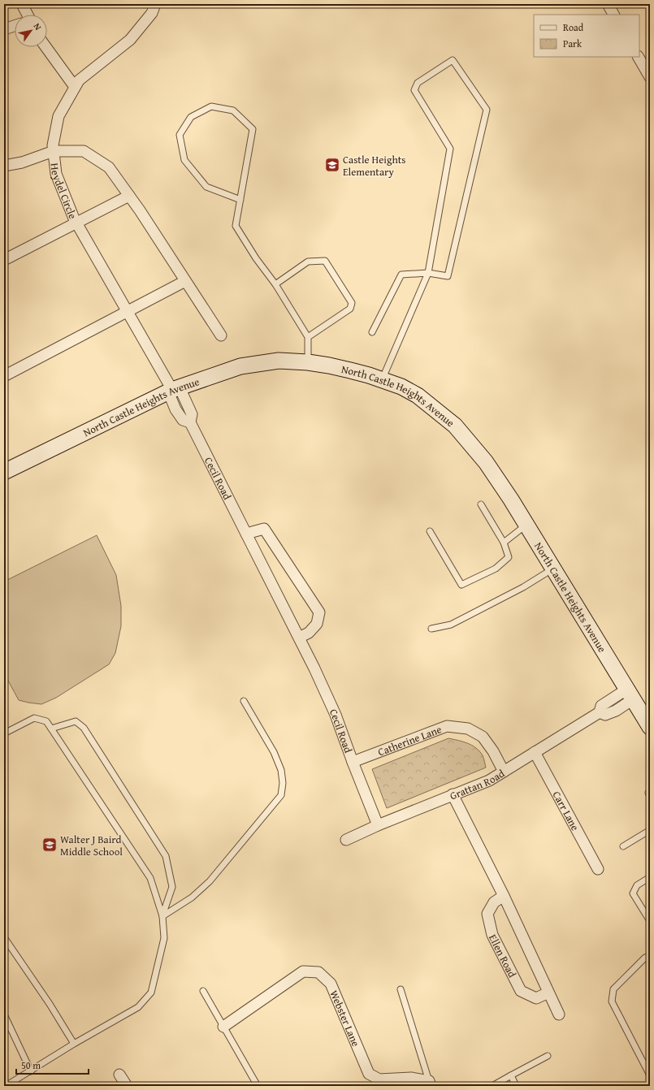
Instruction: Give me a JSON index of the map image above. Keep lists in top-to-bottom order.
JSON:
{
  "streets": {
    "street": [
      "Heydel Circle",
      "North Castle Heights Avenue",
      "Cecil Road",
      "Catherine Lane",
      "Grattan Road",
      "Carr Lane",
      "Ellen Road",
      "Webster Lane"
    ]
  },
  "crossings": [
    ["Heydel Circle", "North Castle Heights Avenue"],
    ["Heydel Circle", "Cecil Road"],
    ["North Castle Heights Avenue", "Grattan Road"],
    ["Cecil Road", "Catherine Lane"],
    ["Cecil Road", "Grattan Road"],
    ["Catherine Lane", "Grattan Road"],
    ["Grattan Road", "Carr Lane"]
  ],
  "places": {
    "school or university": ["Castle Heights Elementary", "Walter J Baird Middle School"]
  },
  "legend": ["Road", "Park"],
  "scale_bar": "50 m",
  "north": "top right"
}
